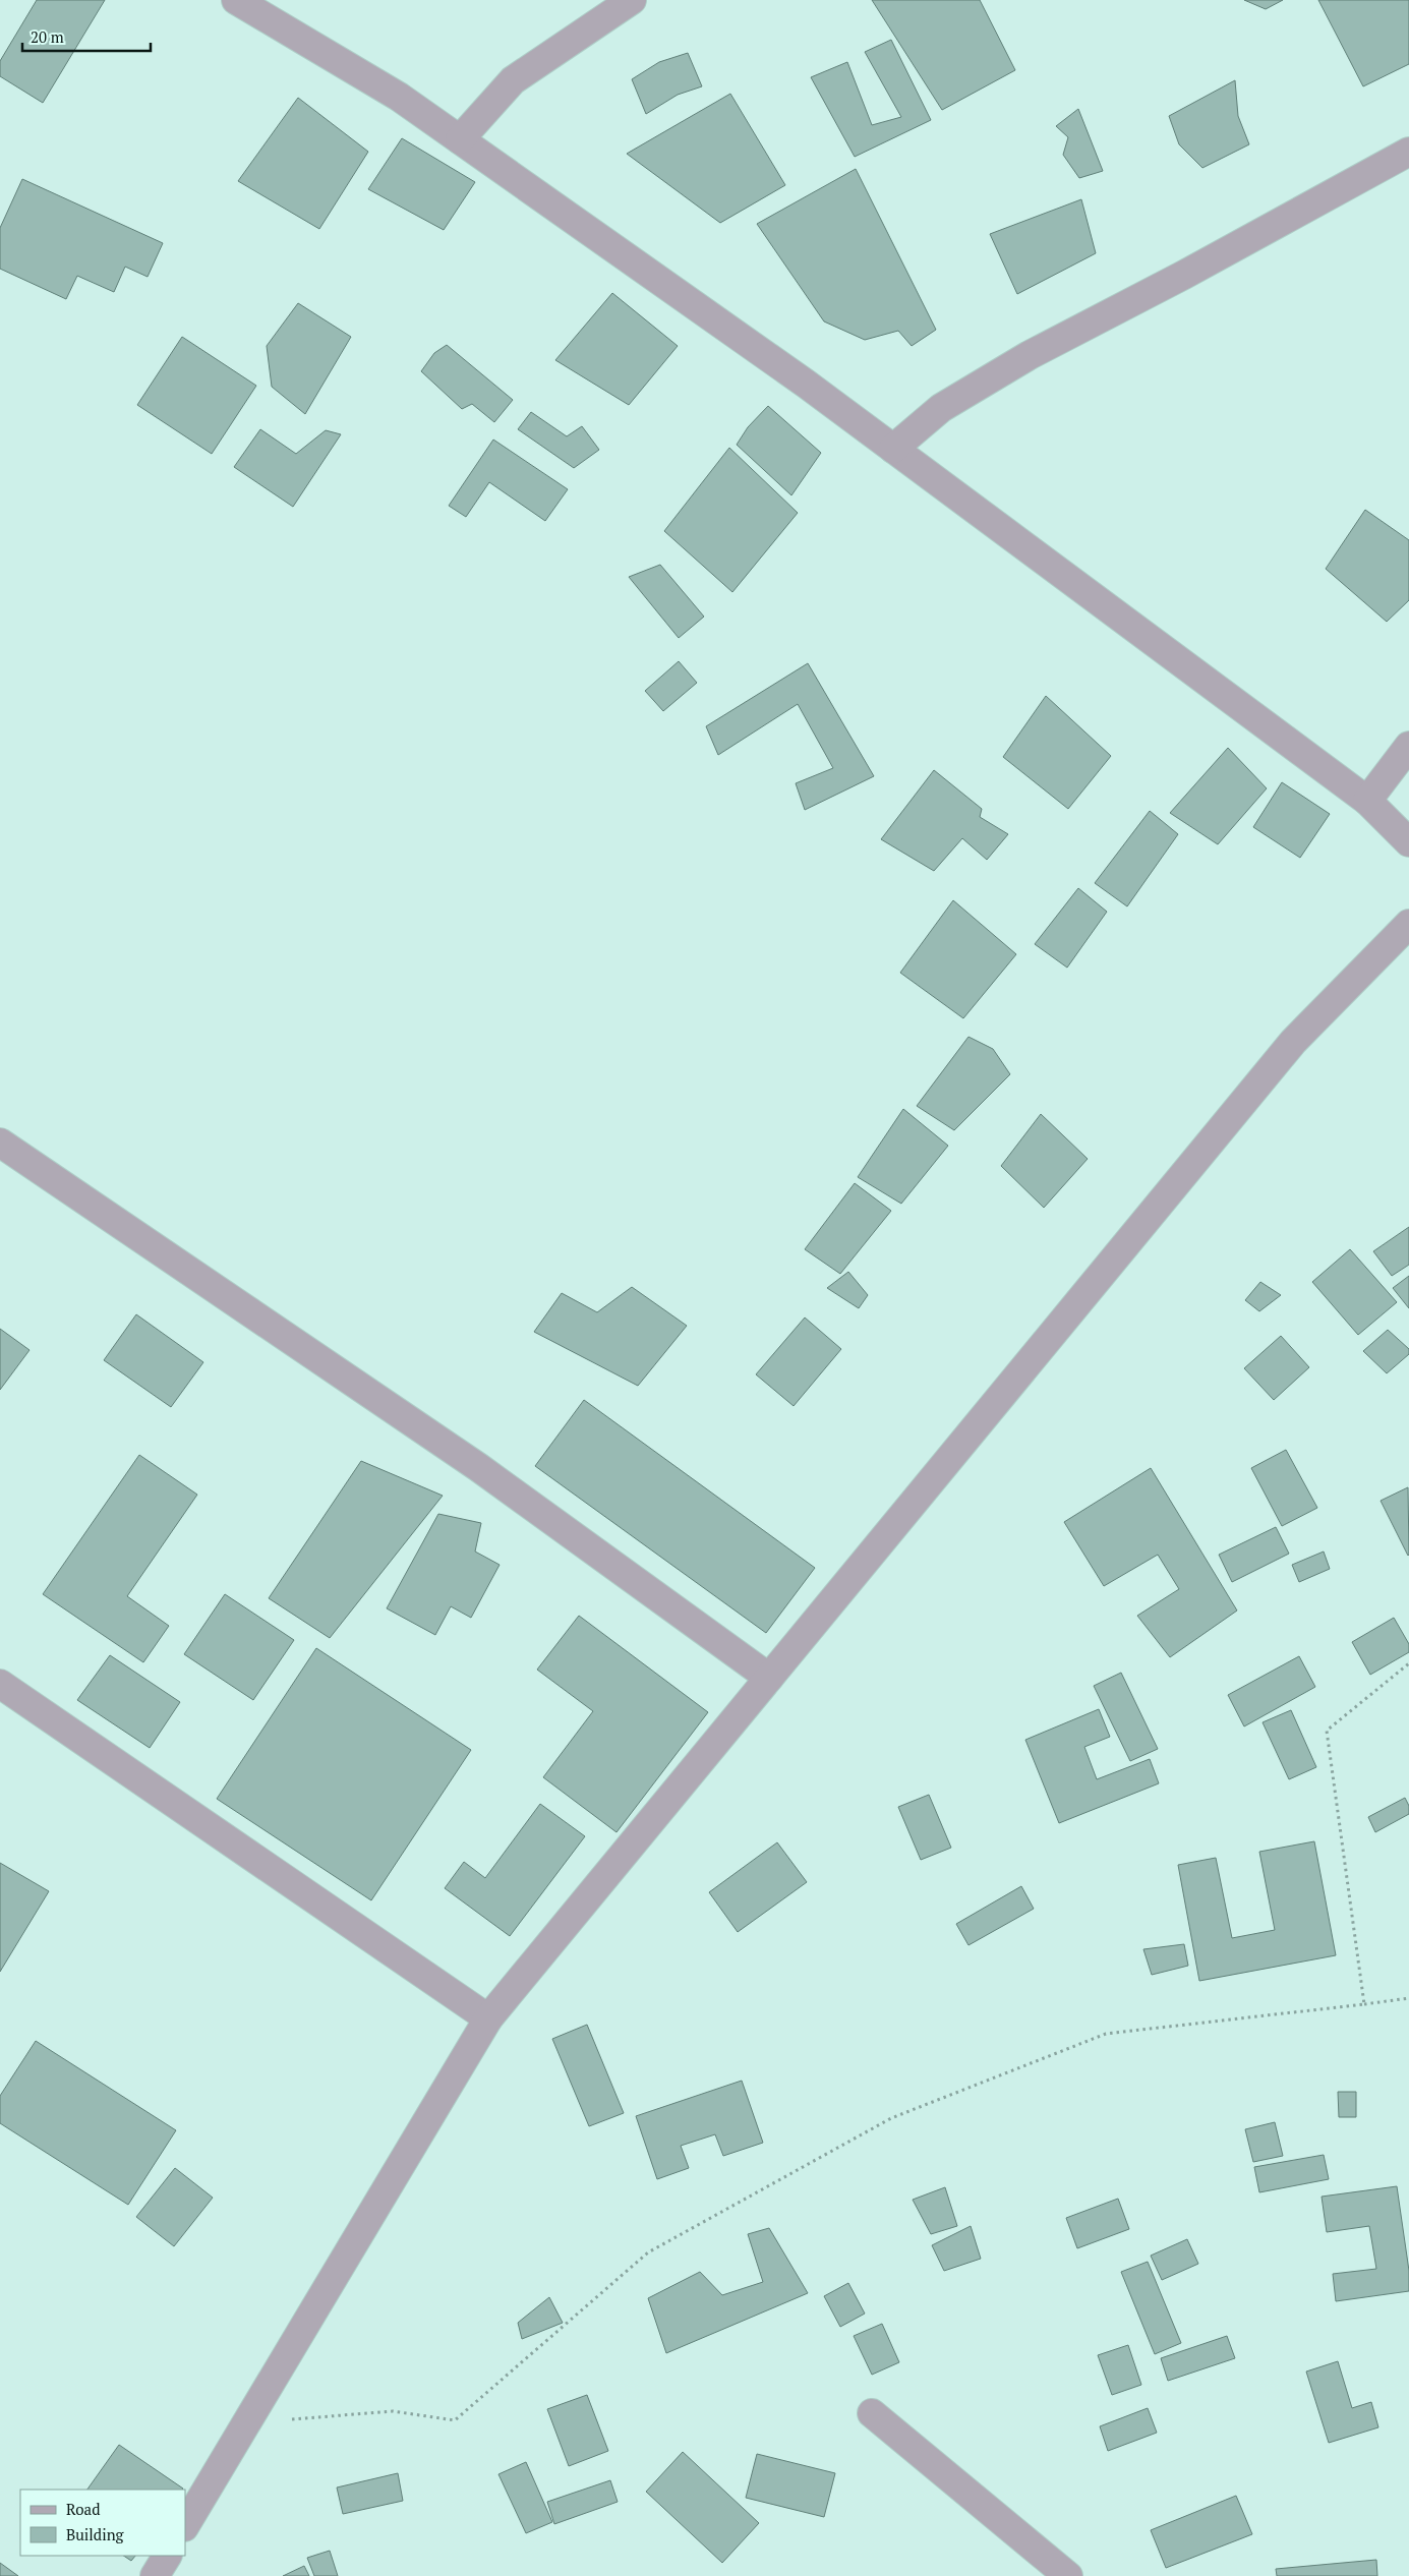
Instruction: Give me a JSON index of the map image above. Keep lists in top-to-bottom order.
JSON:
{
  "legend": ["Road", "Building"],
  "scale_bar": "20 m"
}
